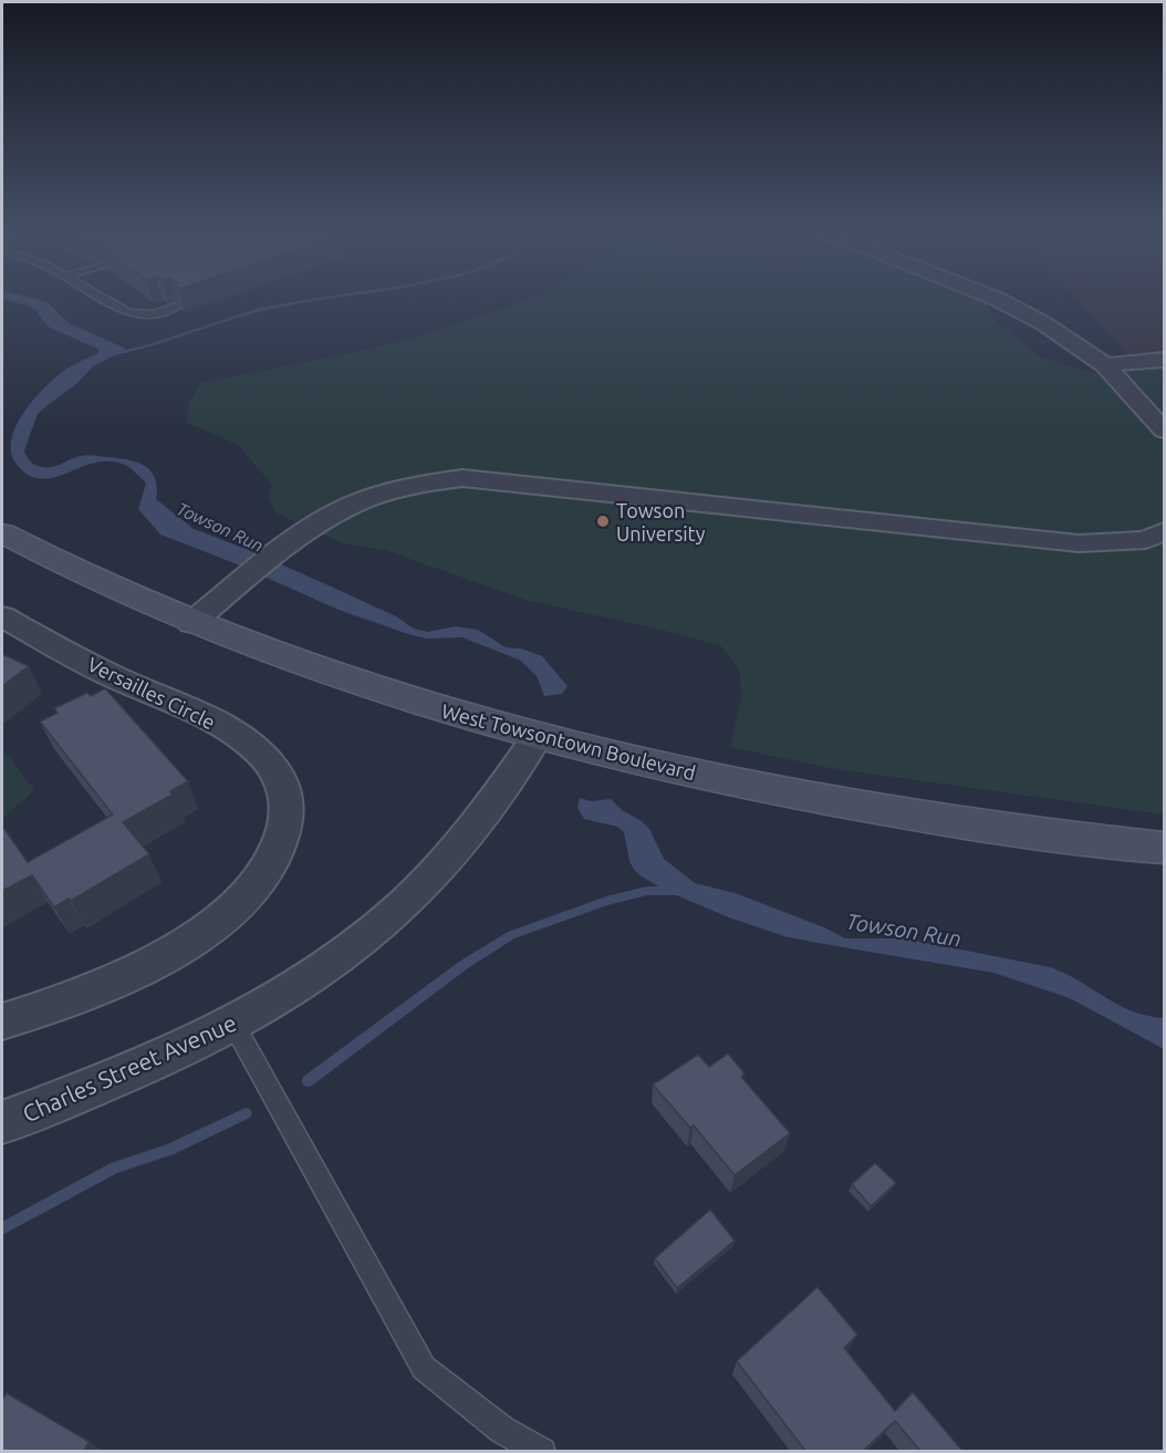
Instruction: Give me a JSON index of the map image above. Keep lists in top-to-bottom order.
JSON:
{
  "streets": {
    "main road": ["West Towsontown Boulevard"],
    "street": ["Versailles Circle", "Charles Street Avenue"]
  },
  "crossings": [
    ["West Towsontown Boulevard", "Charles Street Avenue"]
  ],
  "water": ["Towson Run"],
  "places": ["Towson University"]
}
